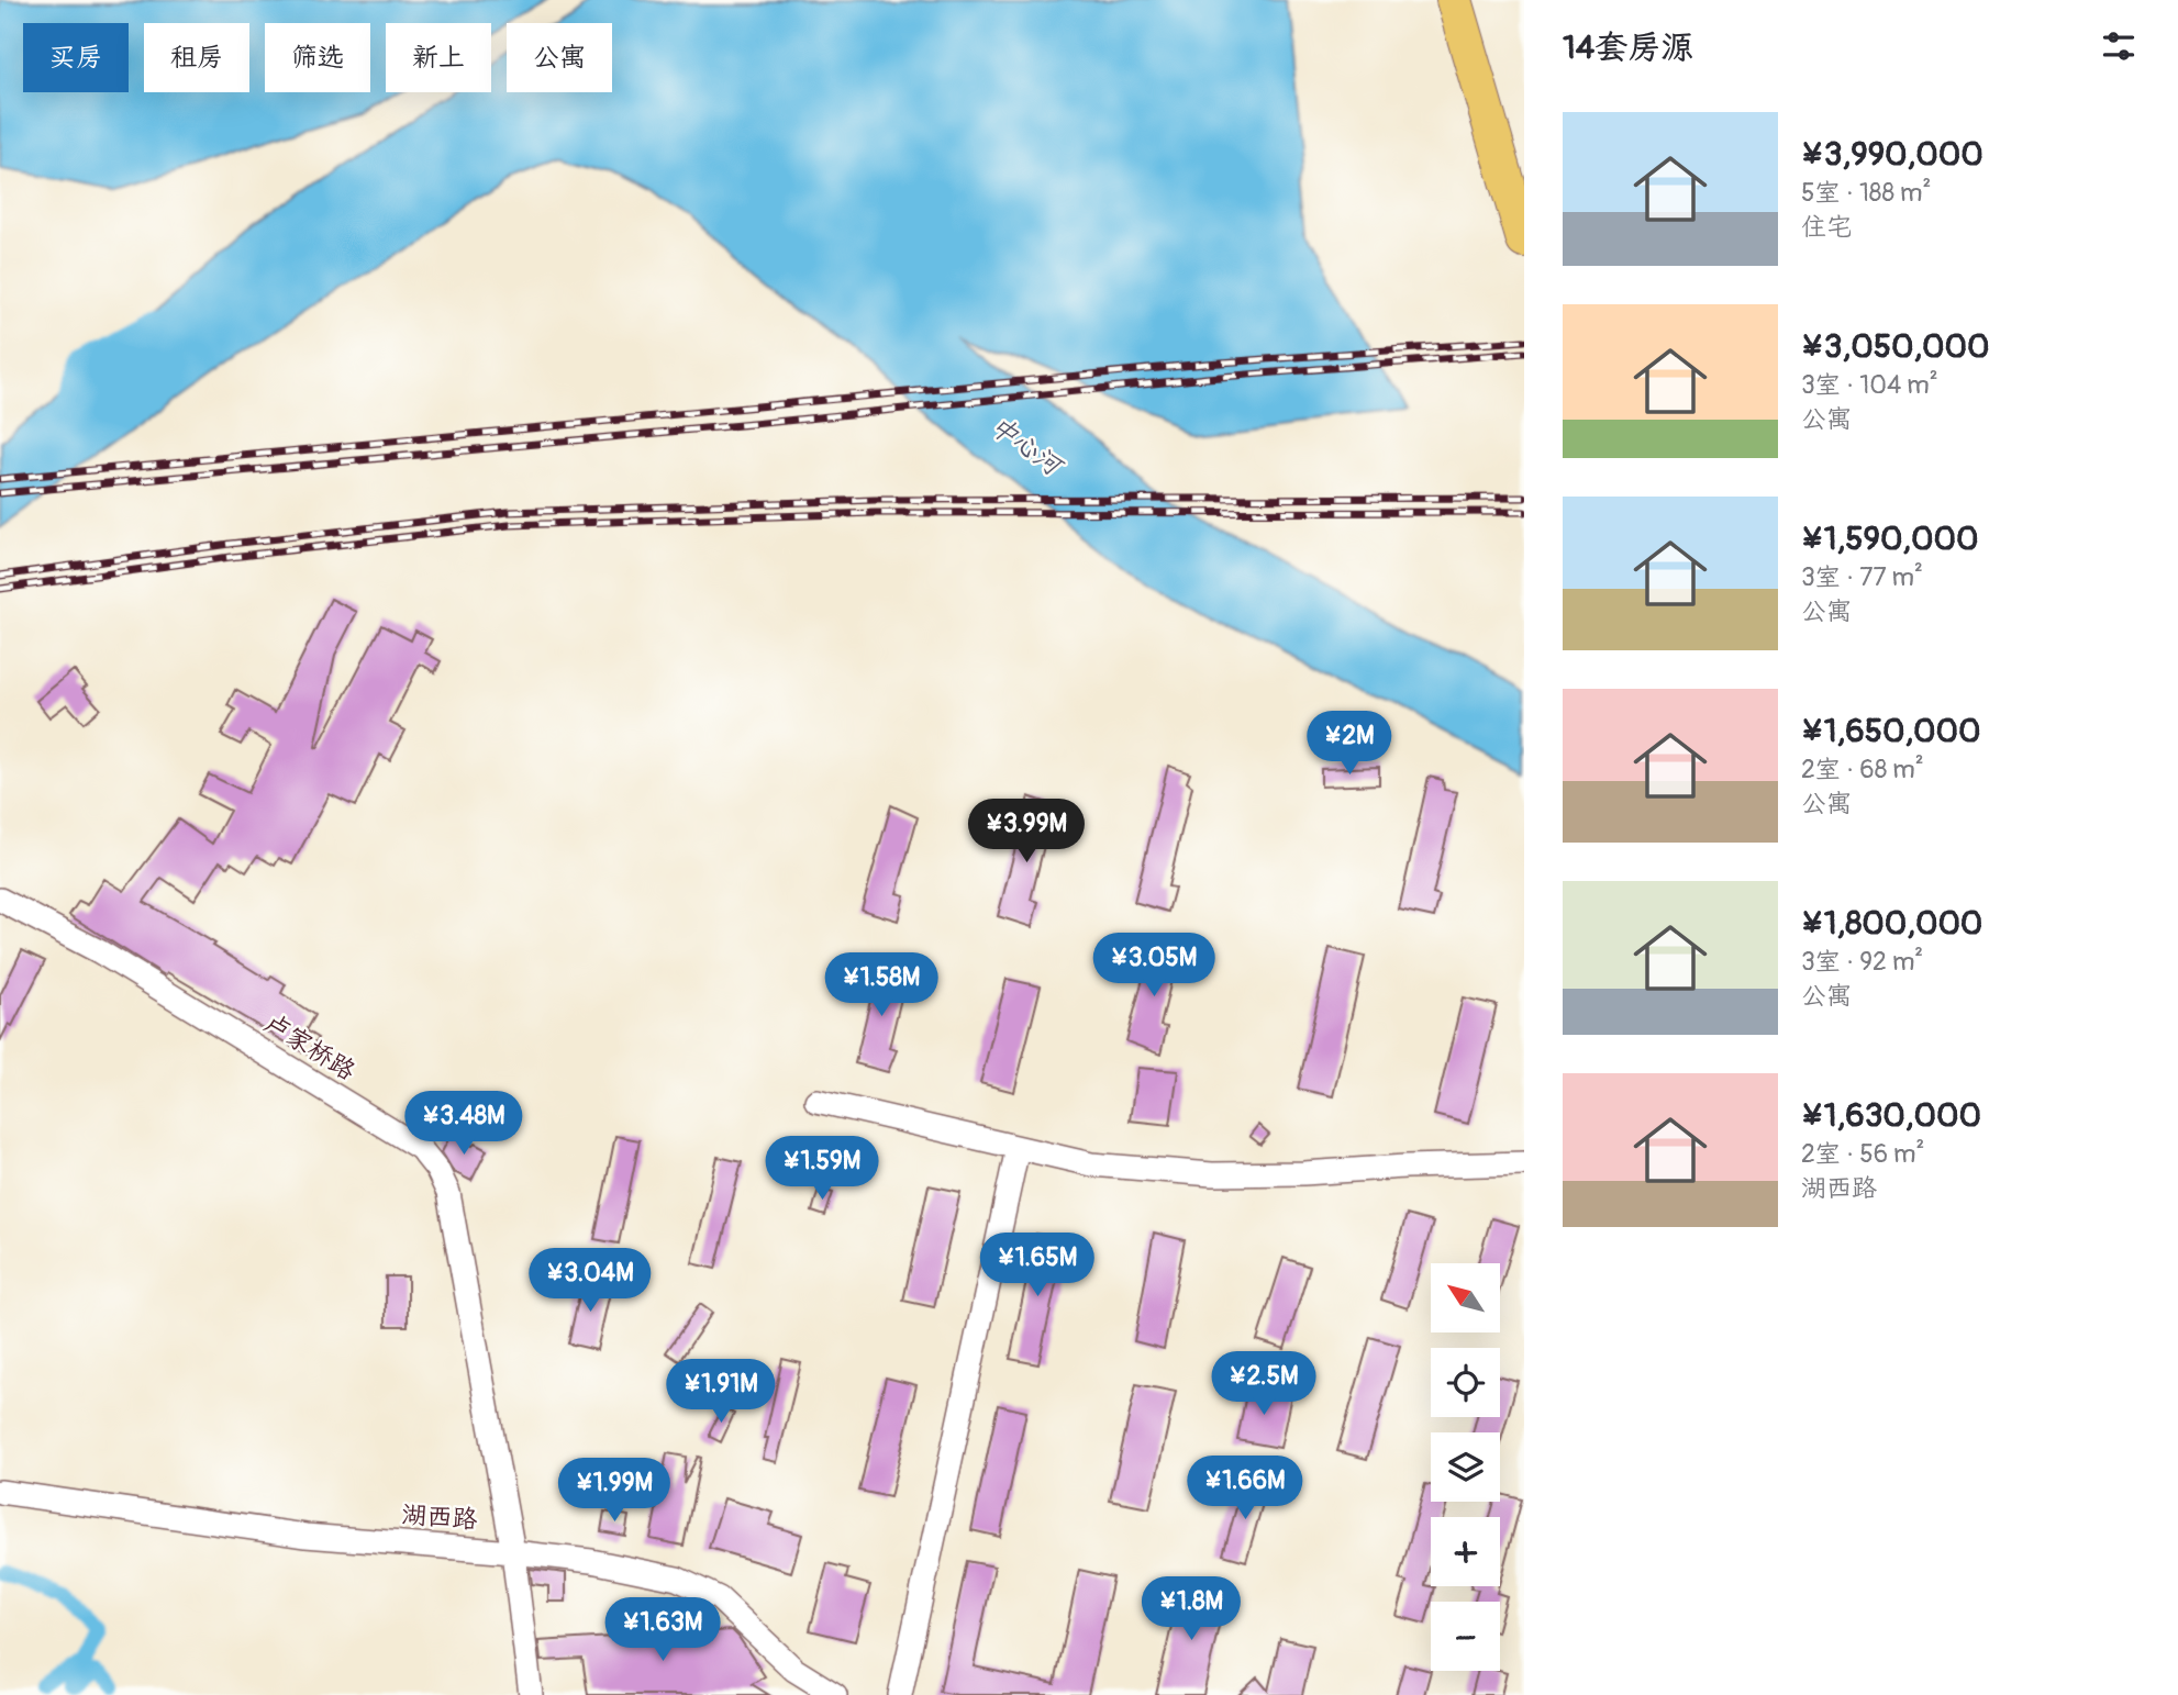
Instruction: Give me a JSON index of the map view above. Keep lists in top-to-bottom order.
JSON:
{
  "streets": {
    "street": ["卢家桥路", "湖西路"]
  },
  "crossings": [
    ["卢家桥路", "湖西路"]
  ],
  "water": ["中心河"],
  "north": "top left",
  "page": {
    "heading": "14套房源",
    "chip": [
      "买房",
      "租房",
      "筛选",
      "新上",
      "公寓"
    ],
    "list": [
      {
        "name": "¥3,990,000",
        "note": "5室 · 188 m² · 住宅"
      },
      {
        "name": "¥3,050,000",
        "note": "3室 · 104 m² · 公寓"
      },
      {
        "name": "¥1,590,000",
        "note": "3室 · 77 m² · 公寓"
      },
      {
        "name": "¥1,650,000",
        "note": "2室 · 68 m² · 公寓"
      },
      {
        "name": "¥1,800,000",
        "note": "3室 · 92 m² · 公寓"
      },
      {
        "name": "¥1,630,000",
        "note": "2室 · 56 m² · 湖西路"
      }
    ],
    "price": [
      "¥2M",
      "¥3.99M",
      "¥3.05M",
      "¥1.58M",
      "¥3.48M",
      "¥1.59M",
      "¥1.65M",
      "¥3.04M",
      "¥2.5M",
      "¥1.91M",
      "¥1.66M",
      "¥1.99M",
      "¥1.8M",
      "¥1.63M"
    ],
    "map_buttons": ["+", "−"]
  }
}
